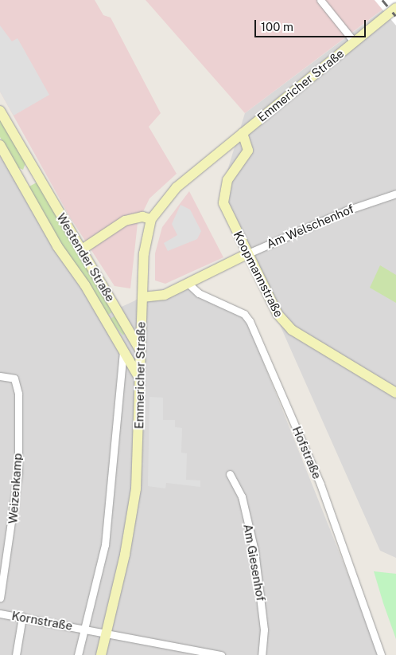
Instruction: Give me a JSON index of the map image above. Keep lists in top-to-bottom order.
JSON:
{
  "streets": {
    "main road": [
      "Emmericher Straße",
      "Am Welschenhof",
      "Westender Straße",
      "Koopmannstraße"
    ],
    "street": [
      "Hofstraße",
      "Weizenkamp",
      "Am Giesenhof",
      "Kornstraße"
    ]
  },
  "crossings": [
    ["Emmericher Straße", "Am Welschenhof"],
    ["Emmericher Straße", "Westender Straße"],
    ["Emmericher Straße", "Koopmannstraße"],
    ["Emmericher Straße", "Kornstraße"],
    ["Am Welschenhof", "Koopmannstraße"],
    ["Am Welschenhof", "Hofstraße"]
  ],
  "scale_bar": "100 m"
}
